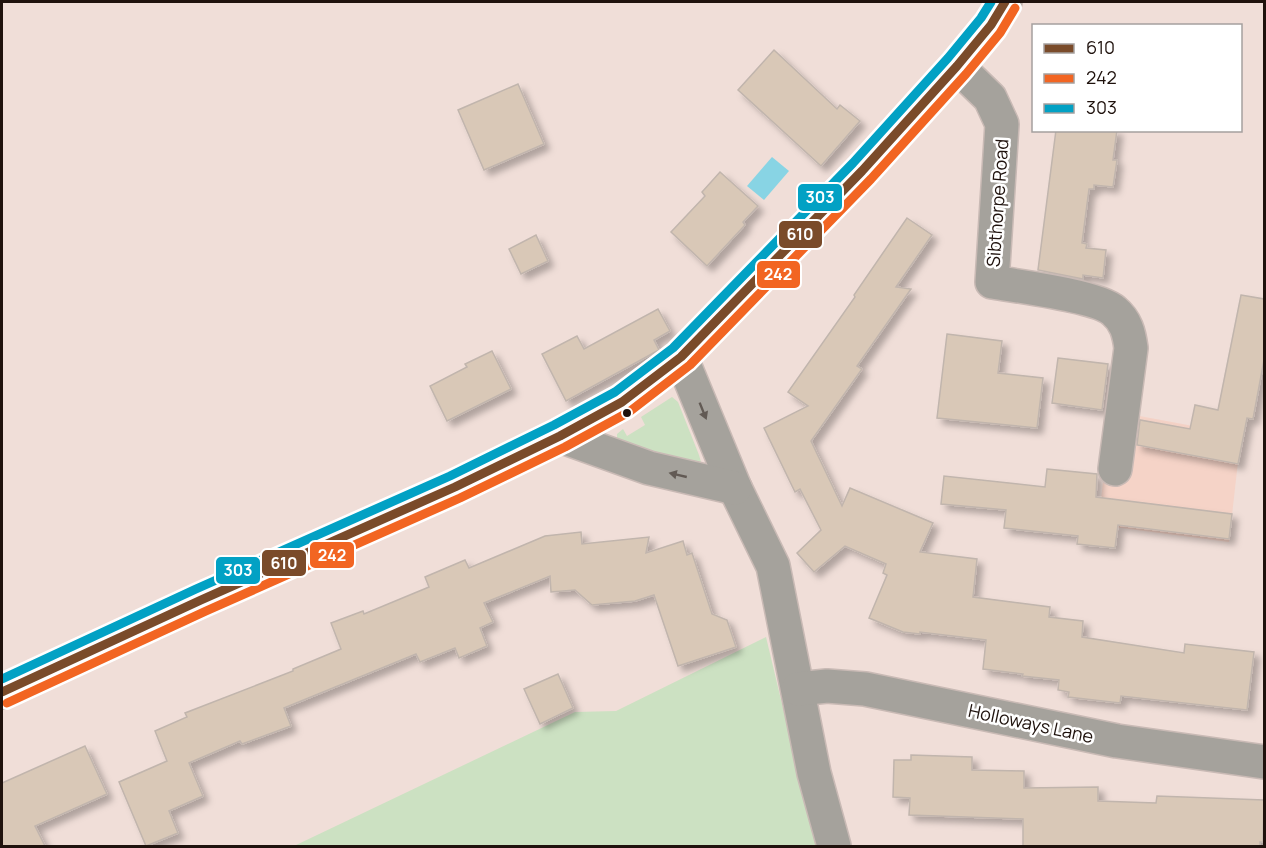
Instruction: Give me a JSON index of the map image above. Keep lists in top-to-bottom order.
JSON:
{
  "streets": {
    "street": ["Sibthorpe Road", "Holloways Lane"]
  },
  "lines": ["transit line 610", "transit line 303", "transit line 242"],
  "legend": ["610", "242", "303"]
}
